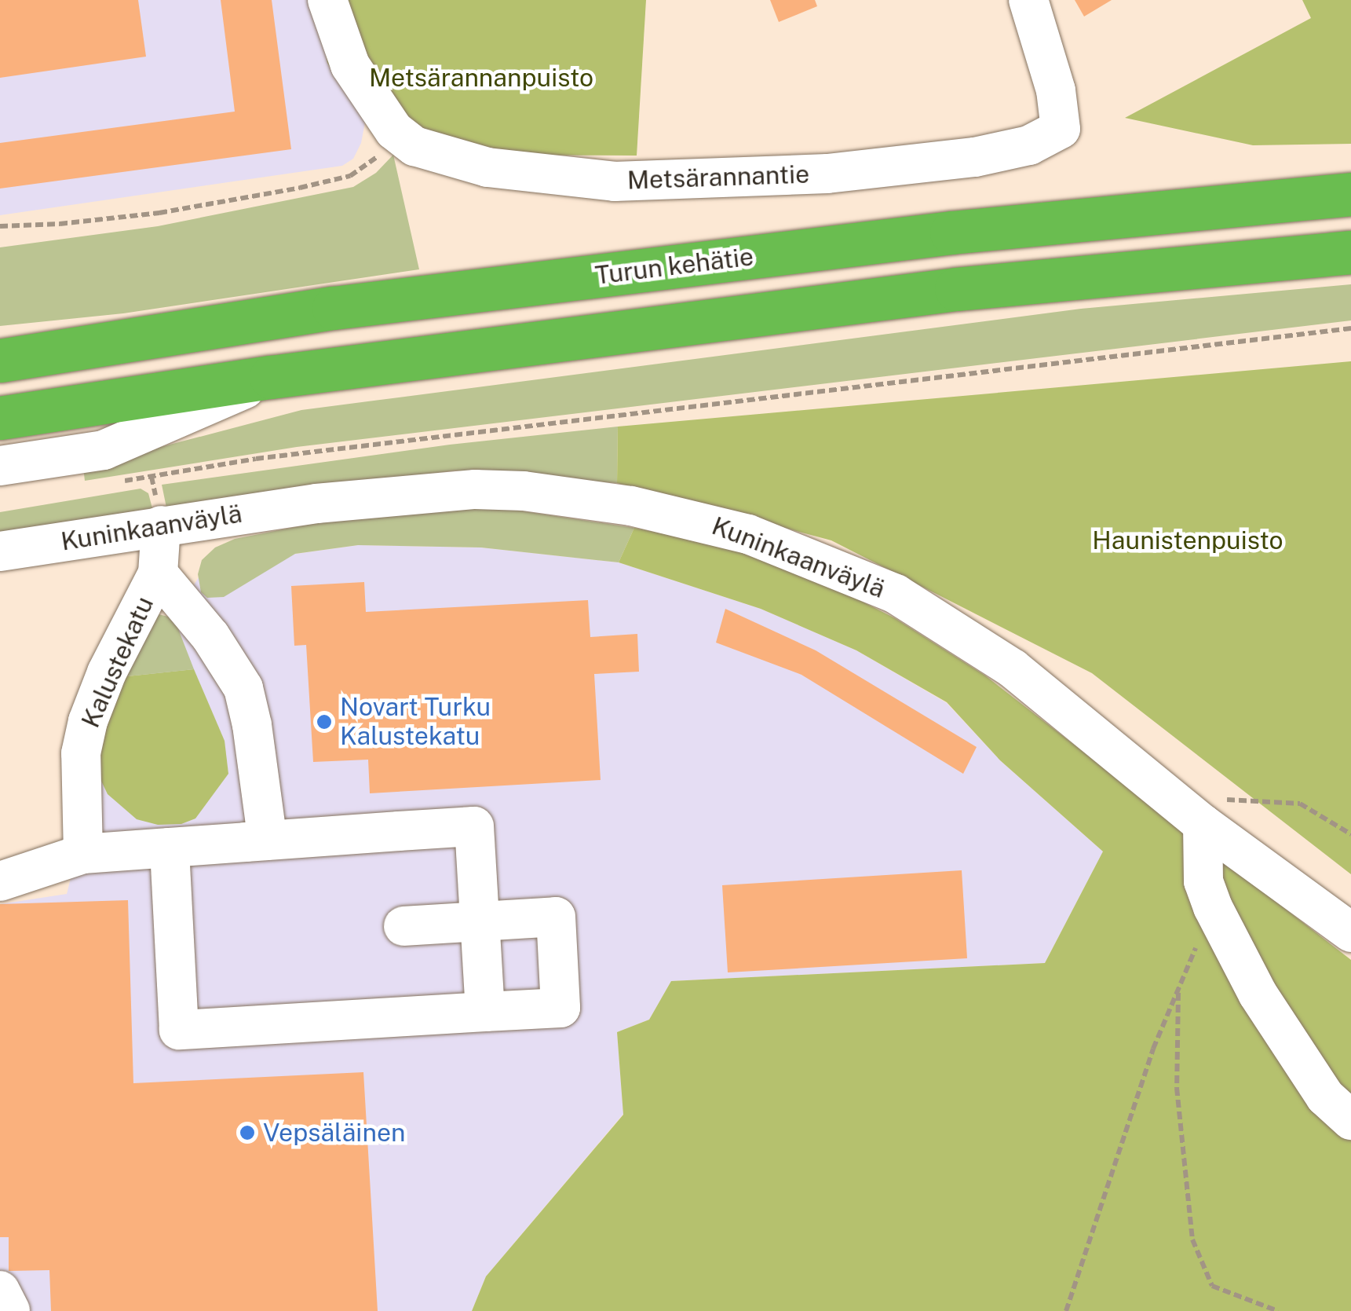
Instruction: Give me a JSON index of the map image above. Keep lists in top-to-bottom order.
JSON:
{
  "streets": {
    "highway": ["Turun kehätie"],
    "street": ["Metsärannantie", "Kuninkaanväylä", "Kalustekatu"]
  },
  "crossings": [
    ["Kuninkaanväylä", "Kalustekatu"]
  ],
  "parks": ["Metsärannanpuisto", "Haunistenpuisto"],
  "places": ["Novart Turku Kalustekatu", "Vepsäläinen"]
}
